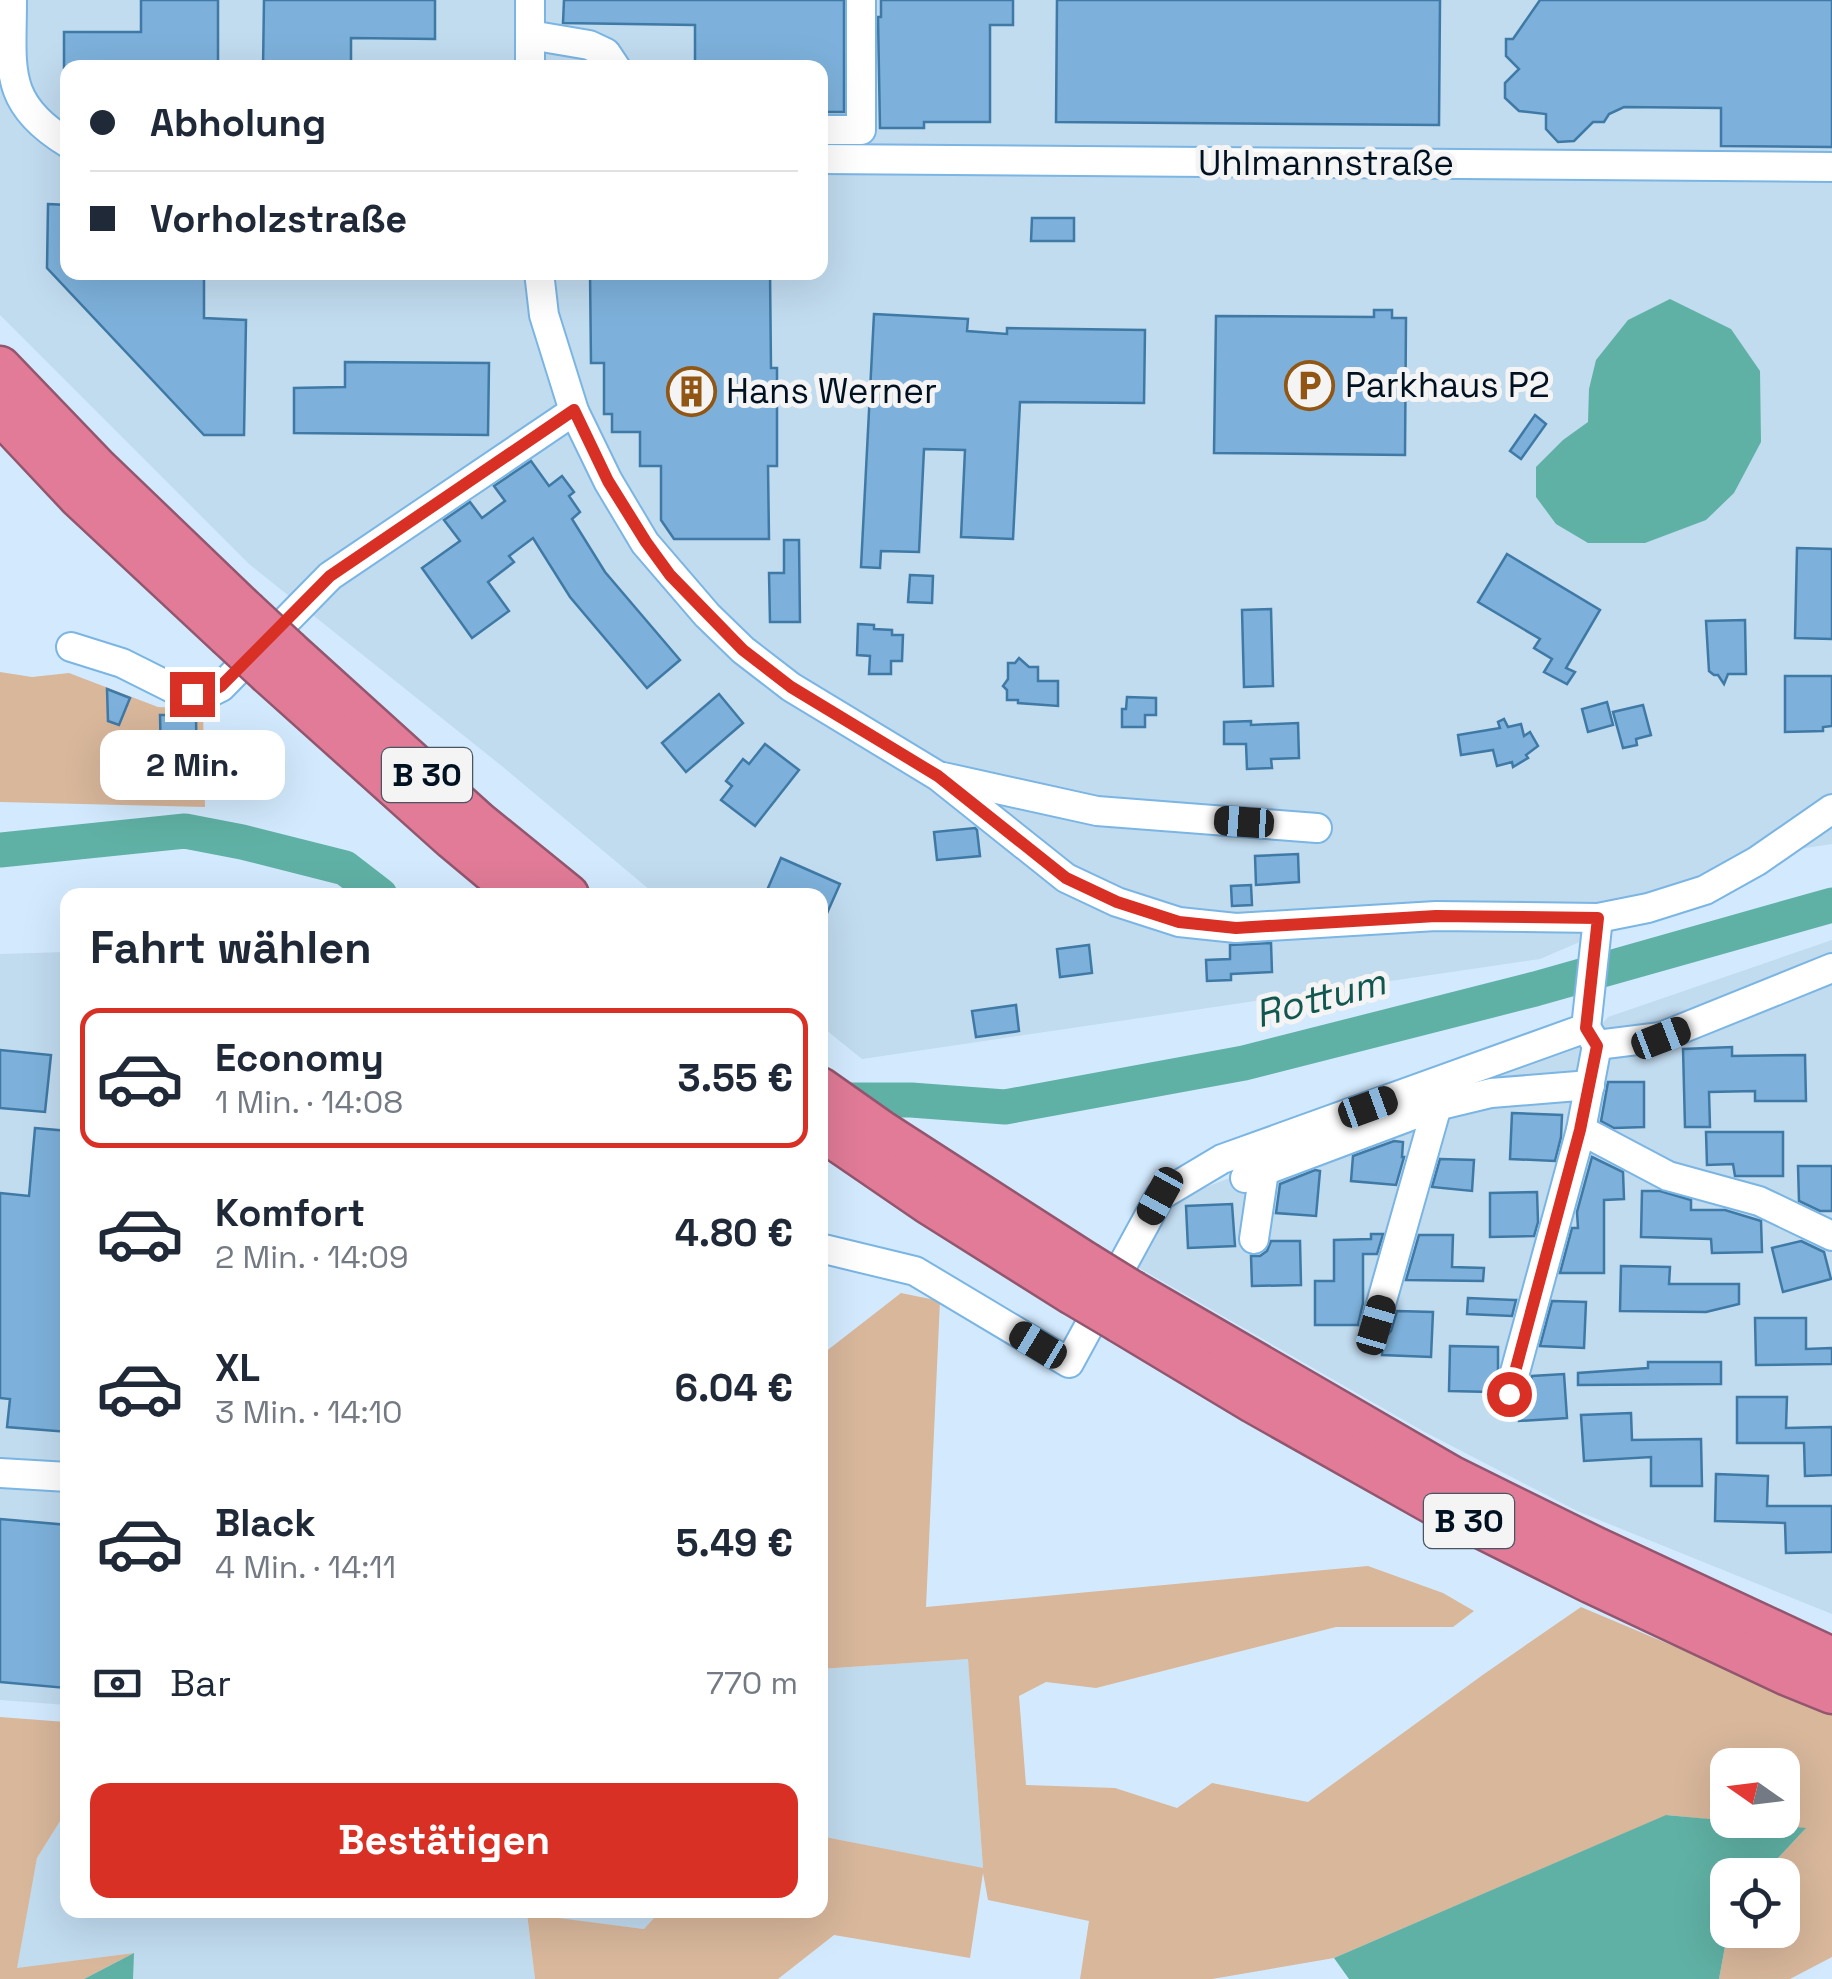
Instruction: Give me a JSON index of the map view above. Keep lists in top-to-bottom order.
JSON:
{
  "streets": {
    "highway": ["B 30"],
    "street": ["Uhlmannstraße"]
  },
  "water": ["Rottum"],
  "places": {
    "parking": ["Parkhaus P2"],
    "building": ["Hans Werner"]
  },
  "north": "left",
  "page": {
    "banner": ["Abholung", "Vorholzstraße"],
    "bubble": "2 Min.",
    "heading": "Fahrt wählen",
    "list": [
      {
        "name": "Economy",
        "note": "1 Min. · 14:08",
        "value": "3.55 €"
      },
      {
        "name": "Komfort",
        "note": "2 Min. · 14:09",
        "value": "4.80 €"
      },
      {
        "name": "XL",
        "note": "3 Min. · 14:10",
        "value": "6.04 €"
      },
      {
        "name": "Black",
        "note": "4 Min. · 14:11",
        "value": "5.49 €"
      }
    ],
    "pay": ["Bar", "770 m"],
    "buttons": "Bestätigen"
  }
}
